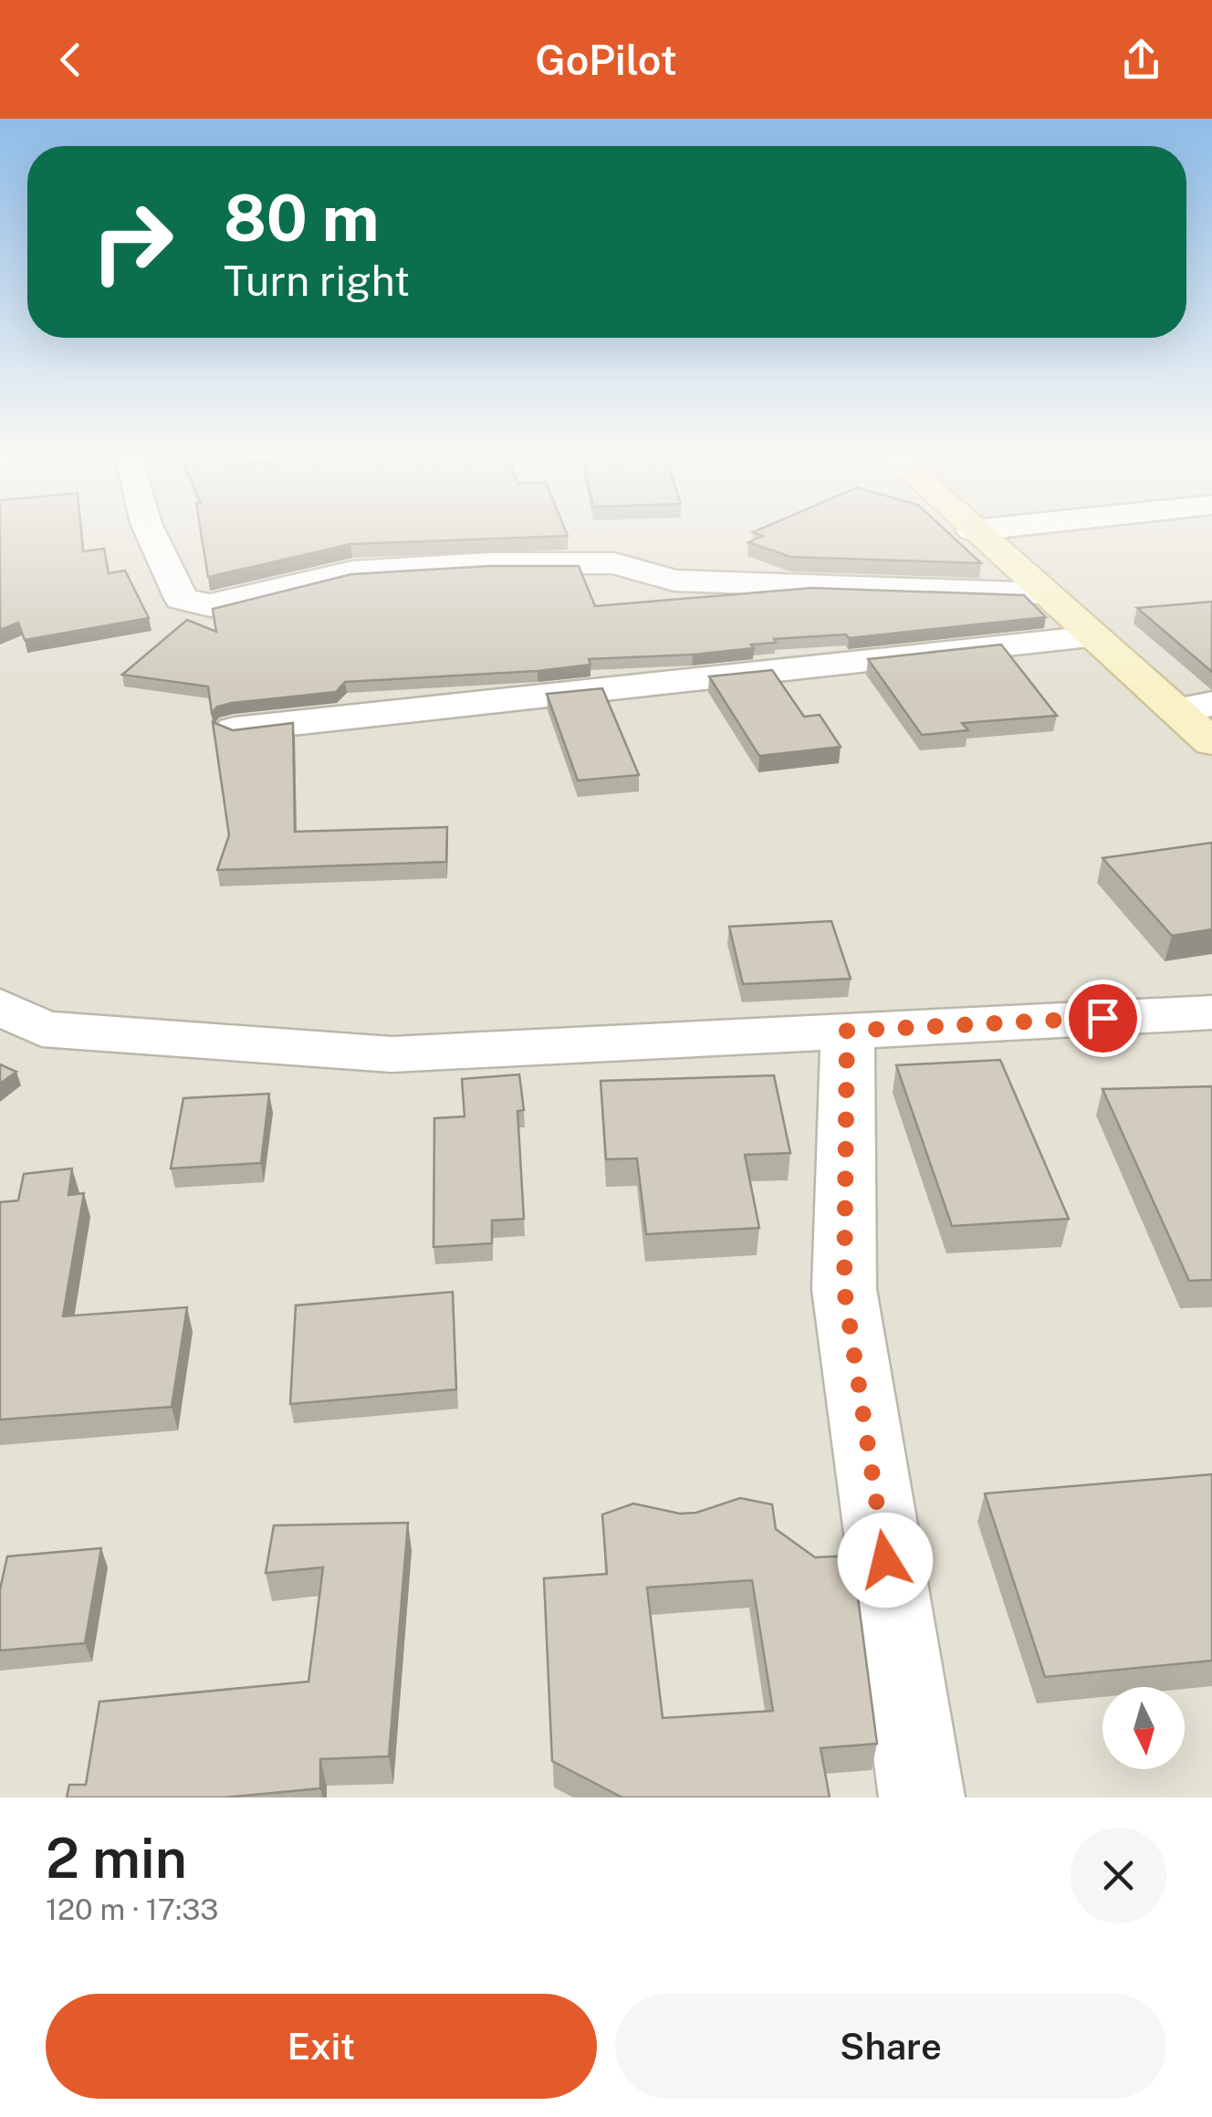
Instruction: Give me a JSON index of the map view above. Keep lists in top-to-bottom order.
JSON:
{
  "north": "bottom",
  "page": {
    "header": "GoPilot",
    "turn": ["80 m", "Turn right"],
    "heading": ["2 min", "120 m · 17:33"],
    "buttons": ["Exit", "Share"]
  }
}
